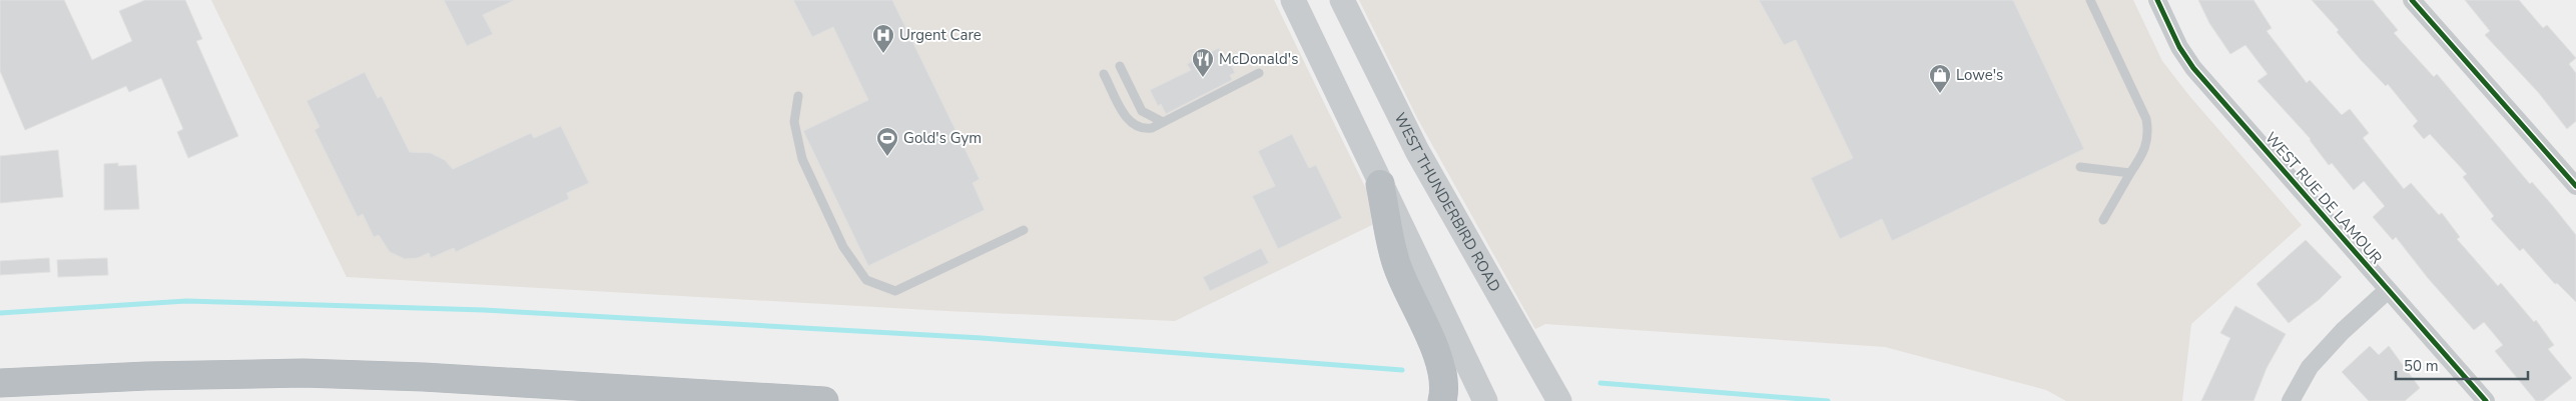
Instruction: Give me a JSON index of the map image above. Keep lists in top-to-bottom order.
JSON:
{
  "streets": {
    "main road": ["WEST THUNDERBIRD ROAD"],
    "street": ["WEST RUE DE LAMOUR"]
  },
  "places": {
    "hospital": ["Urgent Care"],
    "restaurant": ["McDonald's"],
    "shop": ["Lowe's"],
    "sports": ["Gold's Gym"]
  },
  "scale_bar": "50 m"
}
